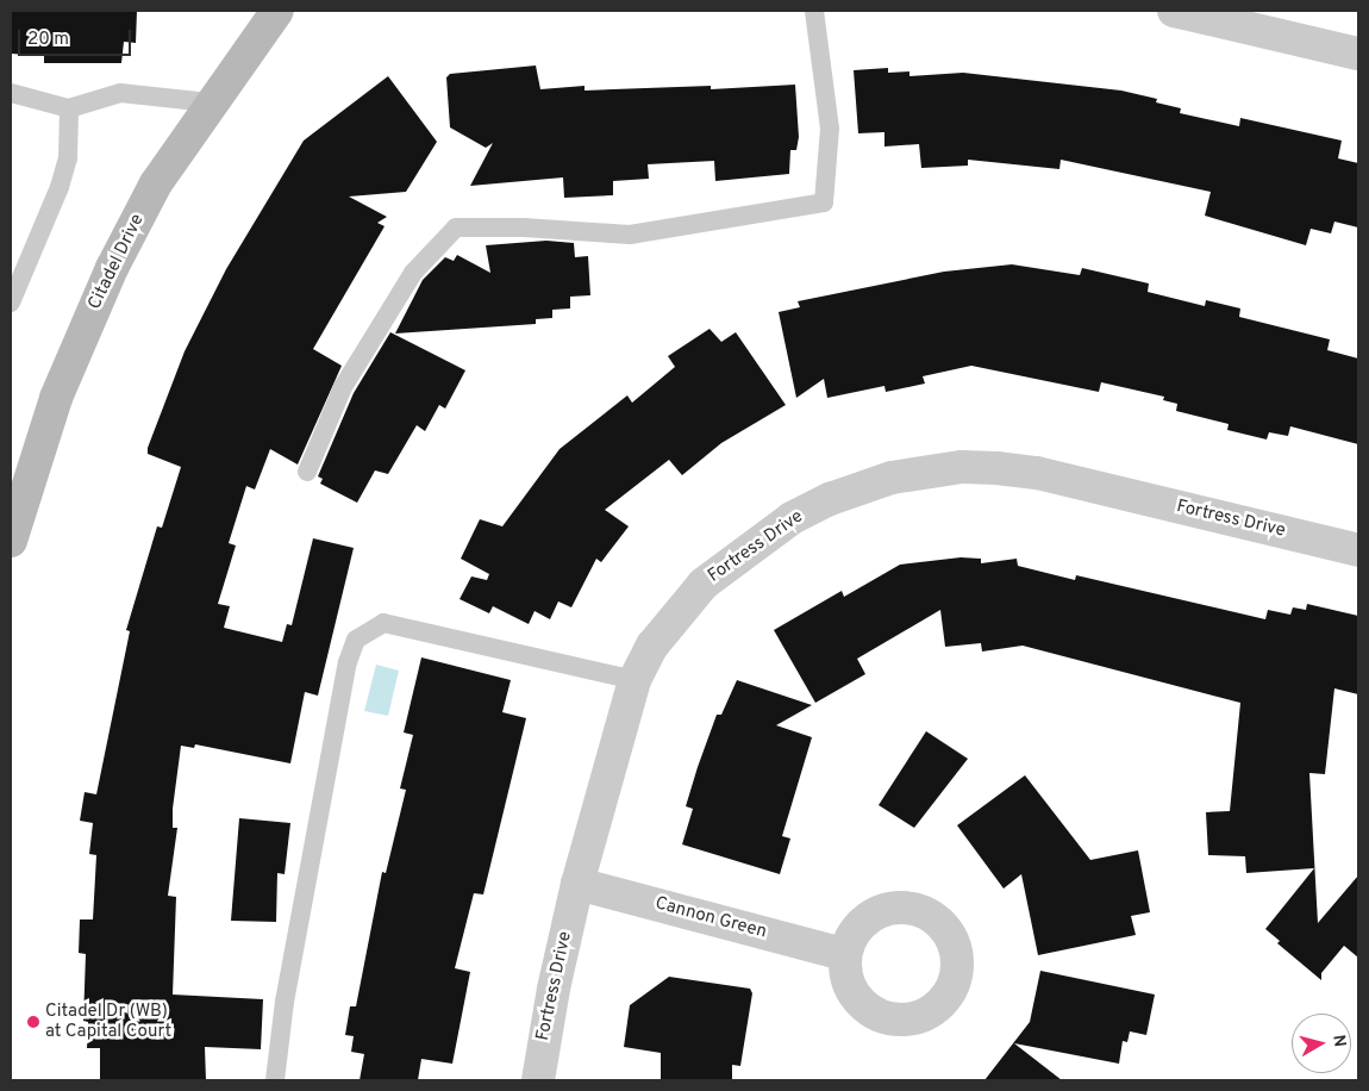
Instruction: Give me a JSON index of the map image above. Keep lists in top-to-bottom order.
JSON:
{
  "streets": {
    "street": ["Citadel Drive", "Fortress Drive", "Cannon Green"]
  },
  "crossings": [
    ["Fortress Drive", "Cannon Green"]
  ],
  "places": ["Citadel Dr (WB) at Capital Court"],
  "scale_bar": "20 m",
  "north": "right"
}
